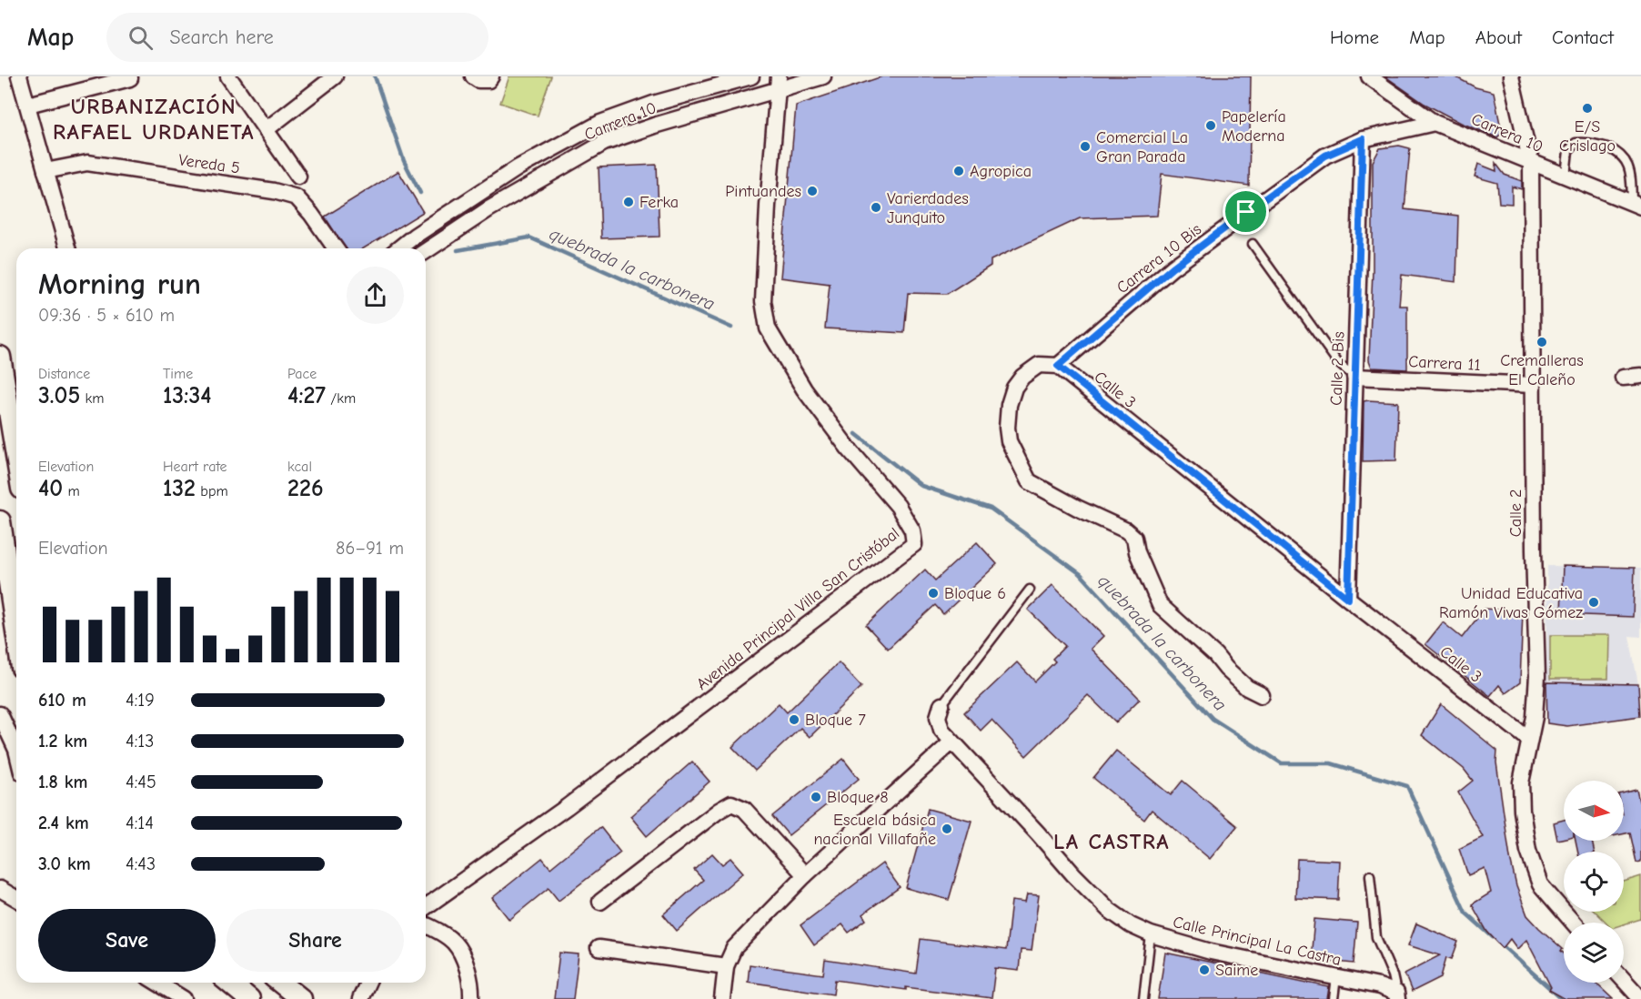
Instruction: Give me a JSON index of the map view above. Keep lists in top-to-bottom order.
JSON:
{
  "streets": {
    "street": [
      "Carrera 10",
      "Vereda 5",
      "Carrera 10 Bis",
      "Carrera 11",
      "Calle 2 Bis",
      "Calle 3",
      "Calle 2",
      "Avenida Principal Villa San Cristóbal",
      "Calle Principal La Castra"
    ]
  },
  "crossings": [
    ["Carrera 10", "Carrera 10 Bis"],
    ["Carrera 10", "Calle 2"],
    ["Carrera 10", "Avenida Principal Villa San Cristóbal"],
    ["Carrera 10 Bis", "Calle 2 Bis"],
    ["Carrera 10 Bis", "Calle 3"],
    ["Carrera 11", "Calle 2 Bis"],
    ["Carrera 11", "Calle 2"],
    ["Calle 2 Bis", "Calle 3"],
    ["Calle 3", "Calle 2"]
  ],
  "districts": ["URBANIZACIÓN RAFAEL URDANETA", "LA CASTRA"],
  "water": ["quebrada la carbonera"],
  "places": [
    "E/S Crislago",
    "Papelería Moderna",
    "Comercial La Gran Parada",
    "Agropica",
    "Pintuandes",
    "Ferka",
    "Varierdades Junquito",
    "Cremalleras El Caleño",
    "Bloque 6",
    "Unidad Educativa Ramón Vivas Gómez",
    "Bloque 7",
    "Bloque 8",
    "Escuela básica nacional Villafañe",
    "Saime"
  ],
  "north": "right",
  "page": {
    "header": "Map",
    "search": "Search here",
    "nav": [
      "Home",
      "Map",
      "About",
      "Contact"
    ],
    "heading": ["Morning run", "09:36 · 5 × 610 m"],
    "stats": [
      ["Distance", "3.05 km"],
      ["Time", "13:34"],
      ["Pace", "4:27 /km"],
      ["Elevation", "40 m"],
      ["Heart rate", "132 bpm"],
      ["kcal", "226"]
    ],
    "chart": ["Elevation", "86–91 m"],
    "list": [
      {
        "name": "610 m",
        "note": "4:19"
      },
      {
        "name": "1.2 km",
        "note": "4:13"
      },
      {
        "name": "1.8 km",
        "note": "4:45"
      },
      {
        "name": "2.4 km",
        "note": "4:14"
      },
      {
        "name": "3.0 km",
        "note": "4:43"
      }
    ],
    "buttons": ["Save", "Share"]
  }
}
